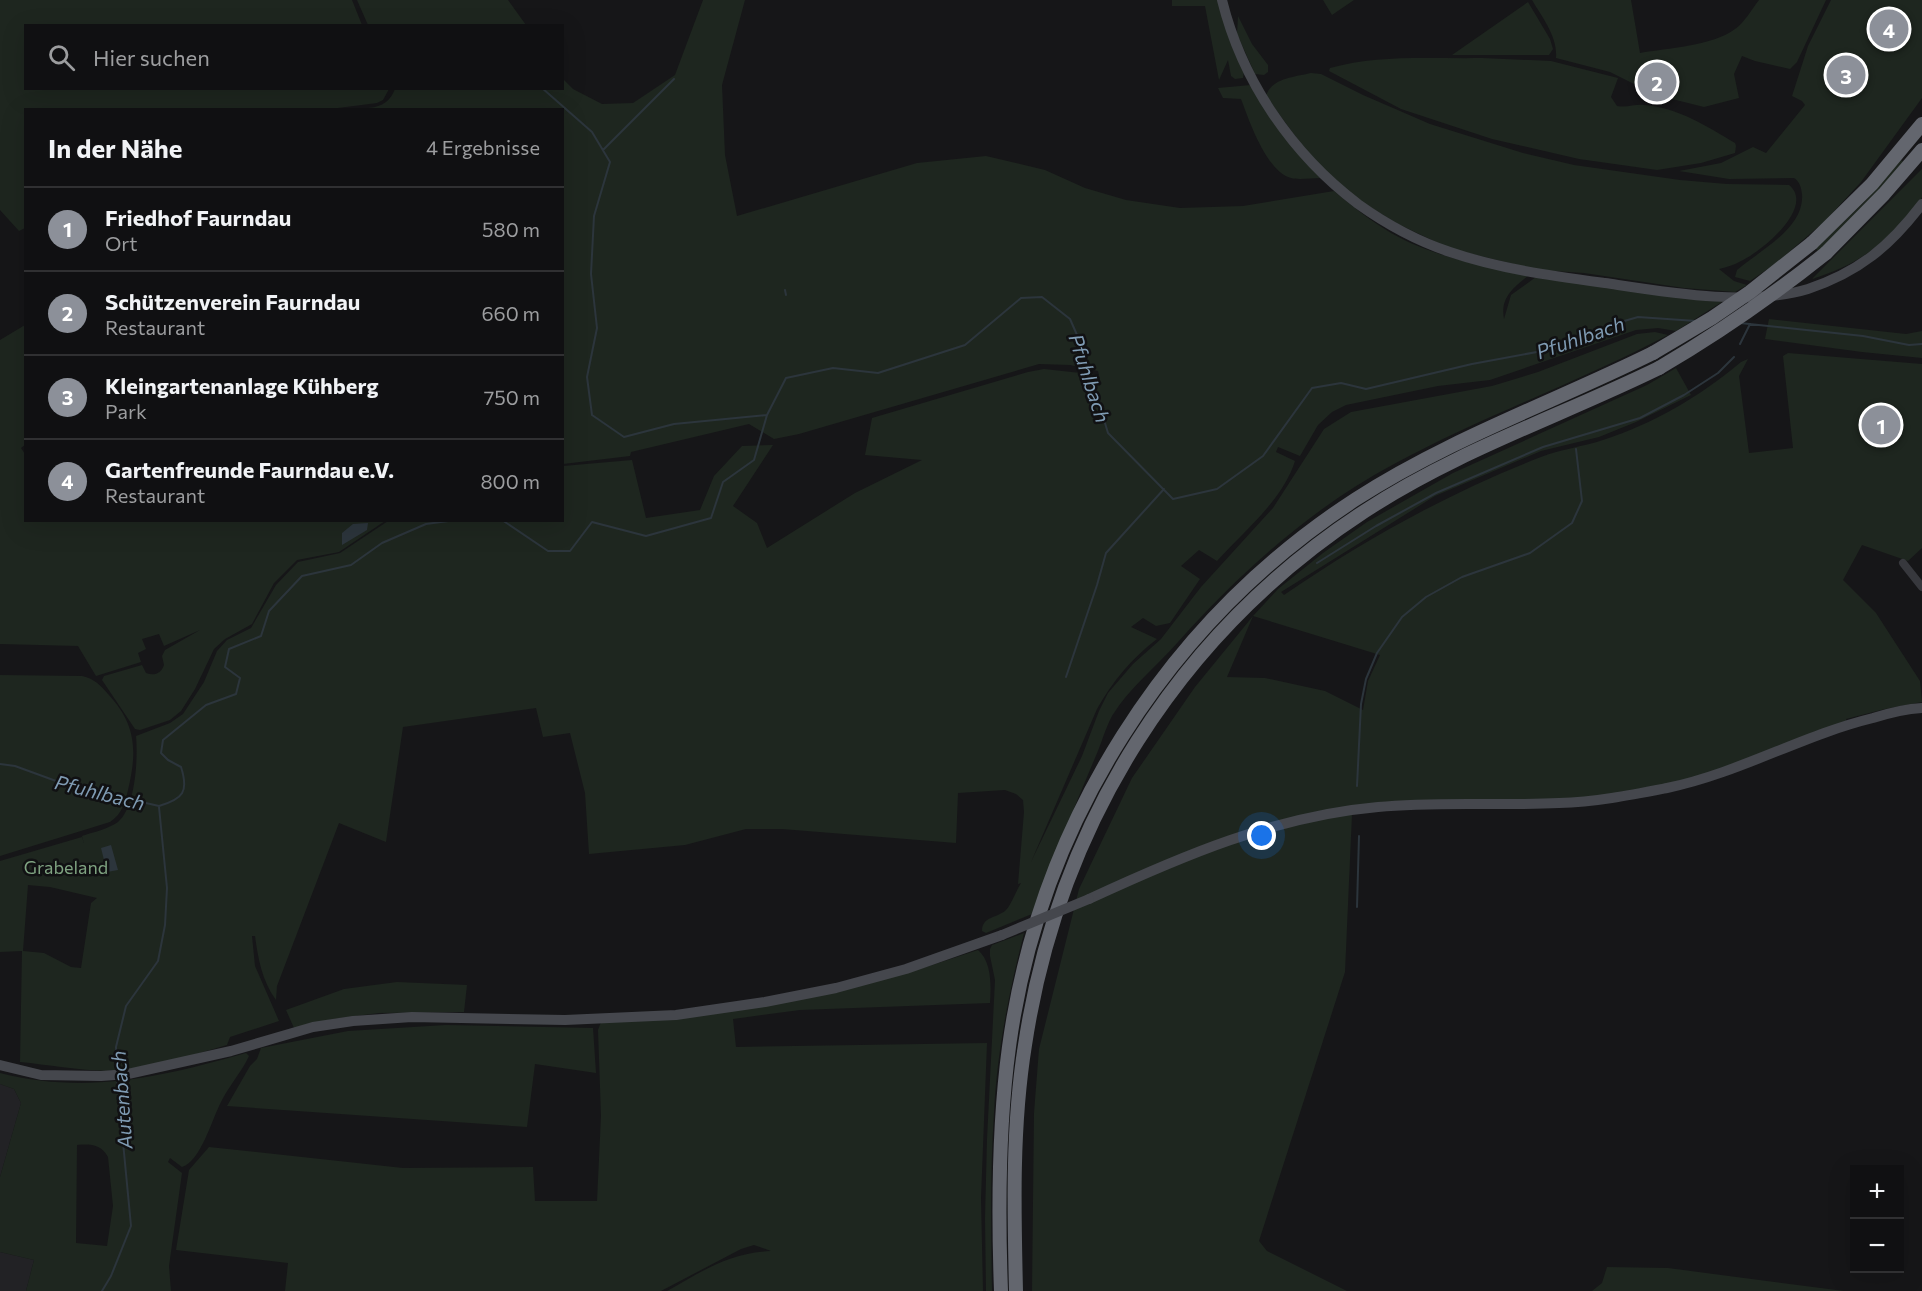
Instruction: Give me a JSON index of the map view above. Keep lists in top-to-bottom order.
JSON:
{
  "water": ["Pfuhlbach", "Autenbach"],
  "parks": ["Grabeland"],
  "page": {
    "pins": [
      "4",
      "3",
      "2",
      "1"
    ],
    "search": "Hier suchen",
    "heading": ["In der Nähe", "4 Ergebnisse"],
    "list": [
      {
        "mark": "1",
        "name": "Friedhof Faurndau",
        "note": "Ort",
        "value": "580 m"
      },
      {
        "mark": "2",
        "name": "Schützenverein Faurndau",
        "note": "Restaurant",
        "value": "660 m"
      },
      {
        "mark": "3",
        "name": "Kleingartenanlage Kühberg",
        "note": "Park",
        "value": "750 m"
      },
      {
        "mark": "4",
        "name": "Gartenfreunde Faurndau e.V.",
        "note": "Restaurant",
        "value": "800 m"
      }
    ],
    "map_buttons": ["+", "−"]
  }
}
